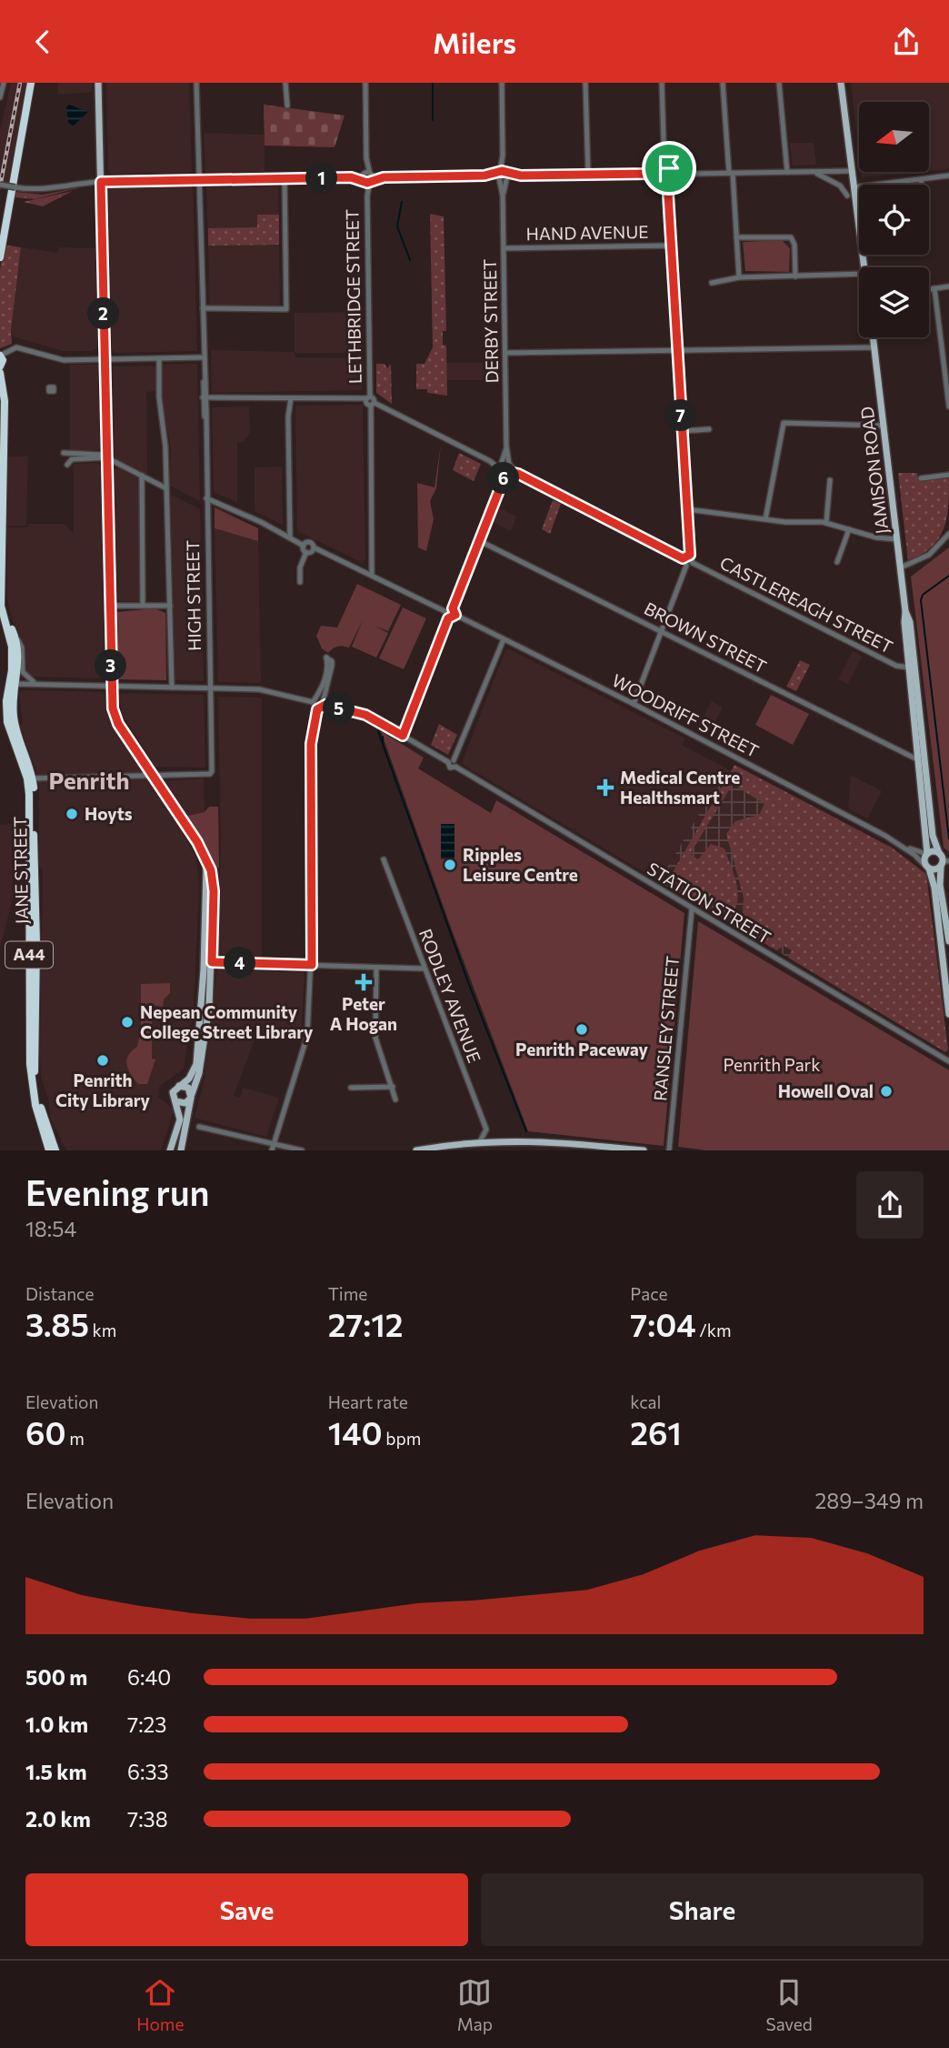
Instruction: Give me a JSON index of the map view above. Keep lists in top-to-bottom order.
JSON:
{
  "streets": {
    "highway": ["JANE STREET", "A44"],
    "main road": ["JAMISON ROAD"],
    "street": [
      "HAND AVENUE",
      "LETHBRIDGE STREET",
      "DERBY STREET",
      "HIGH STREET",
      "CASTLEREAGH STREET",
      "BROWN STREET",
      "WOODRIFF STREET",
      "STATION STREET",
      "RODLEY AVENUE",
      "RANSLEY STREET"
    ]
  },
  "crossings": [
    ["HAND AVENUE", "DERBY STREET"],
    ["JAMISON ROAD", "CASTLEREAGH STREET"],
    ["JAMISON ROAD", "BROWN STREET"],
    ["JAMISON ROAD", "WOODRIFF STREET"],
    ["JANE STREET", "A44"],
    ["STATION STREET", "RANSLEY STREET"]
  ],
  "districts": ["Penrith"],
  "parks": ["Penrith Park"],
  "places": {
    "health": ["Medical Centre Healthsmart", "Peter A Hogan"],
    "other": [
      "Hoyts",
      "Ripples Leisure Centre",
      "Nepean Community College Street Library",
      "Penrith Paceway",
      "Penrith City Library",
      "Howell Oval"
    ]
  },
  "north": "left",
  "page": {
    "header": "Milers",
    "pins": [
      "1",
      "2",
      "7",
      "6",
      "3",
      "5",
      "4"
    ],
    "heading": ["Evening run", "18:54"],
    "stats": [
      ["Distance", "3.85 km"],
      ["Time", "27:12"],
      ["Pace", "7:04 /km"],
      ["Elevation", "60 m"],
      ["Heart rate", "140 bpm"],
      ["kcal", "261"]
    ],
    "chart": ["Elevation", "289–349 m"],
    "list": [
      {
        "name": "500 m",
        "note": "6:40"
      },
      {
        "name": "1.0 km",
        "note": "7:23"
      },
      {
        "name": "1.5 km",
        "note": "6:33"
      },
      {
        "name": "2.0 km",
        "note": "7:38"
      }
    ],
    "buttons": ["Save", "Share"],
    "tabs": ["Home", "Map", "Saved"]
  }
}
